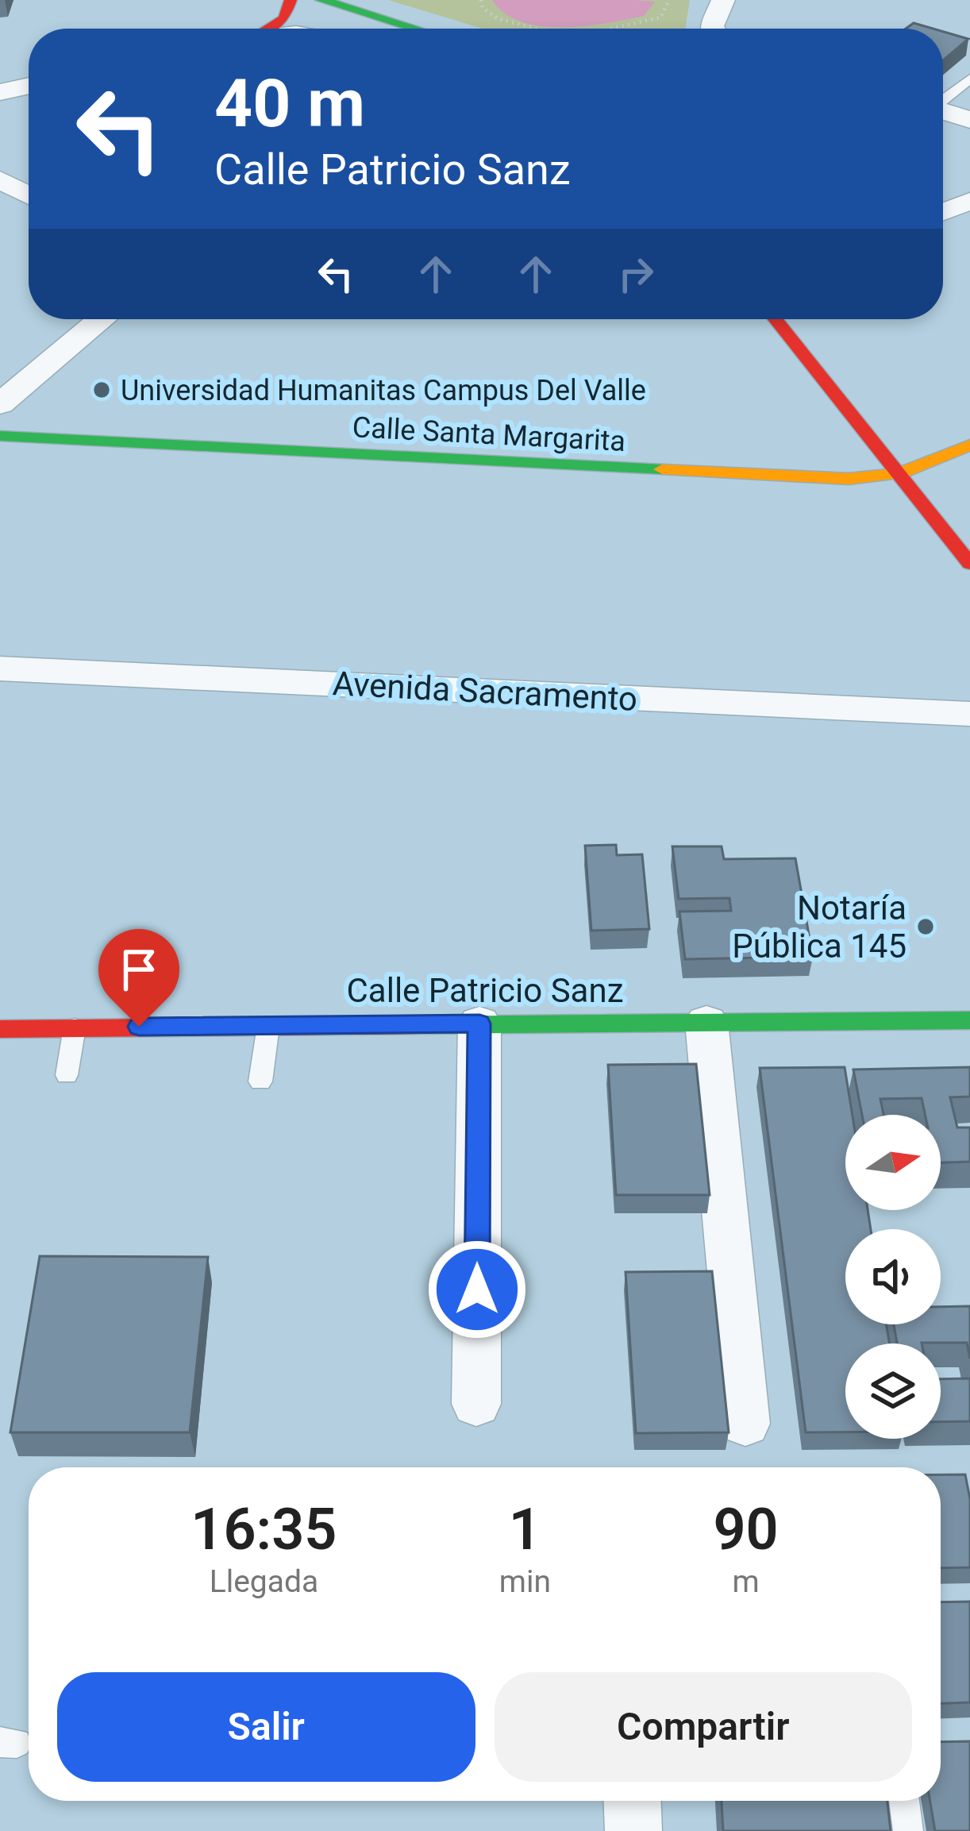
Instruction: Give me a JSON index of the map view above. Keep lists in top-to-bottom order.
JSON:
{
  "streets": {
    "street": ["Calle Santa Margarita", "Avenida Sacramento", "Calle Patricio Sanz"]
  },
  "places": ["Universidad Humanitas Campus Del Valle", "Notaría Pública 145"],
  "north": "right",
  "page": {
    "turn": ["40 m", "Calle Patricio Sanz"],
    "eta": [
      "16:35",
      "Llegada",
      "1",
      "min",
      "90",
      "m"
    ],
    "buttons": ["Salir", "Compartir"]
  }
}
